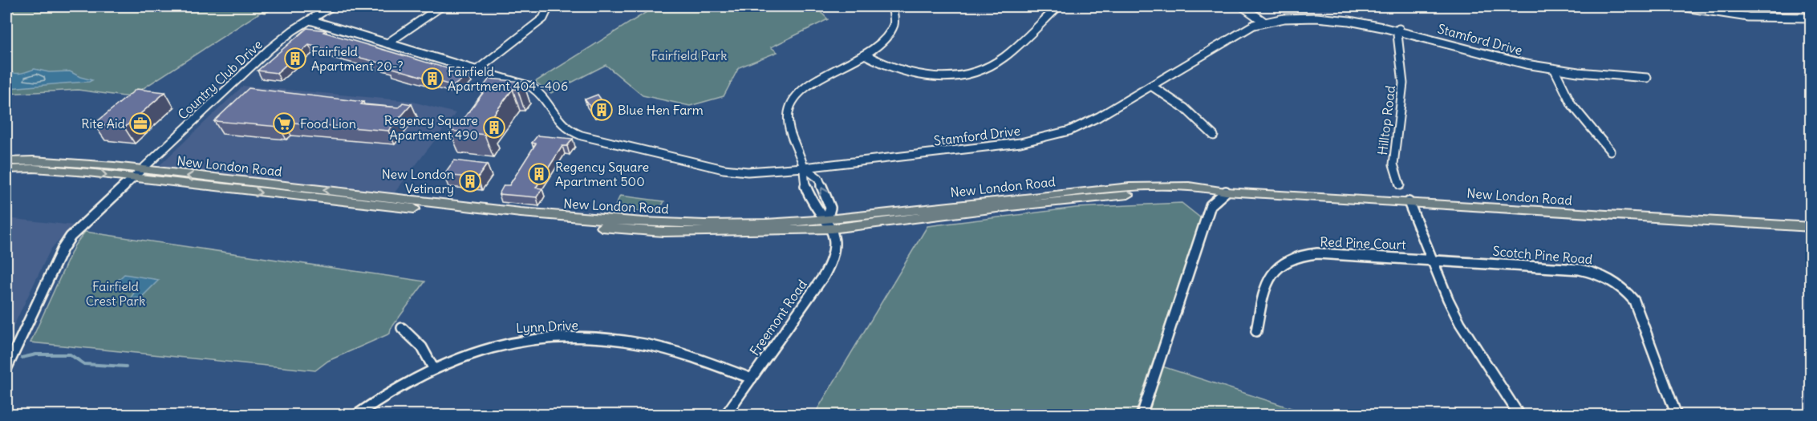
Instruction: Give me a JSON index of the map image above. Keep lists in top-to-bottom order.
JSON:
{
  "streets": {
    "main road": ["New London Road"],
    "street": [
      "Stamford Drive",
      "Country Club Drive",
      "Hilltop Road",
      "Red Pine Court",
      "Scotch Pine Road",
      "Freemont Road",
      "Lynn Drive"
    ]
  },
  "crossings": [
    ["Stamford Drive", "Country Club Drive"],
    ["Stamford Drive", "Hilltop Road"],
    ["Stamford Drive", "Freemont Road"],
    ["Country Club Drive", "New London Road"],
    ["New London Road", "Freemont Road"],
    ["Red Pine Court", "Scotch Pine Road"],
    ["Freemont Road", "Lynn Drive"]
  ],
  "parks": ["Fairfield Park", "Fairfield Crest Park"],
  "places": {
    "building": [
      "Fairfield Apartment 20-?",
      "Fairfield Apartment 404 -406",
      "Blue Hen Farm",
      "Regency Square Apartment 490",
      "Regency Square Apartment 500",
      "New London Vetinary"
    ],
    "office": ["Rite Aid"],
    "supermarket": ["Food Lion"]
  }
}
